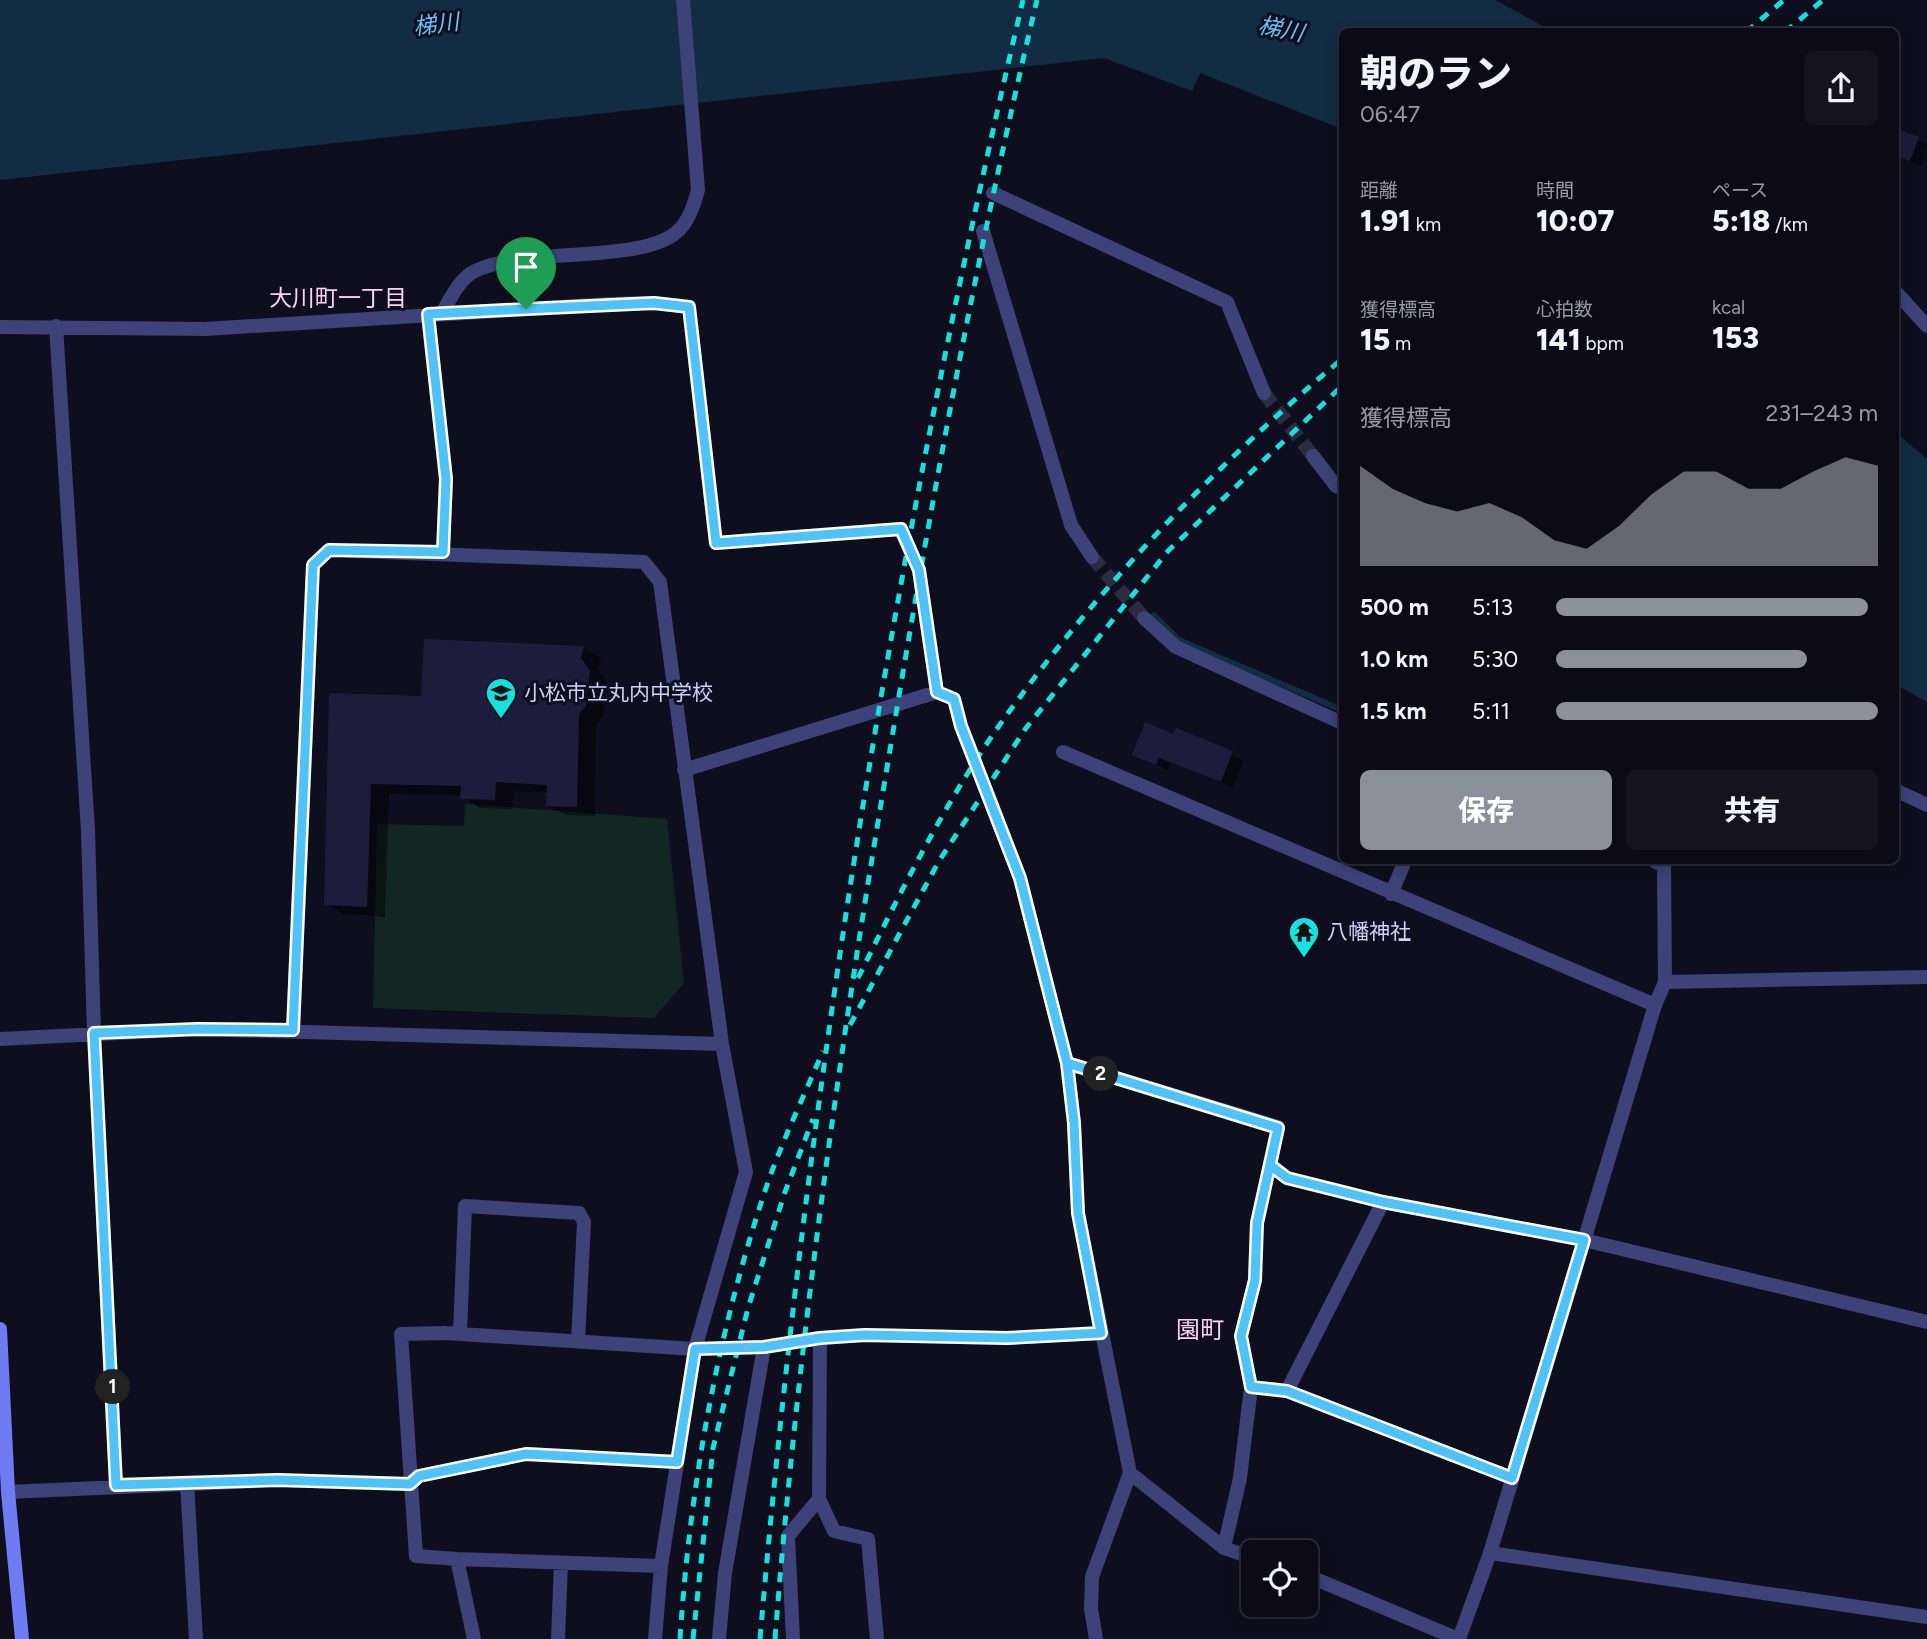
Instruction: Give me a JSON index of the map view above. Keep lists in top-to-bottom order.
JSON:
{
  "districts": ["大川町一丁目", "園町"],
  "water": ["梯川"],
  "places": {
    "school or university": ["小松市立丸内中学校"],
    "temple": ["八幡神社"]
  },
  "page": {
    "heading": ["朝のラン", "06:47"],
    "stats": [
      ["距離", "1.91 km"],
      ["時間", "10:07"],
      ["ペース", "5:18 /km"],
      ["獲得標高", "15 m"],
      ["心拍数", "141 bpm"],
      ["kcal", "153"]
    ],
    "chart": ["獲得標高", "231–243 m"],
    "list": [
      {
        "name": "500 m",
        "note": "5:13"
      },
      {
        "name": "1.0 km",
        "note": "5:30"
      },
      {
        "name": "1.5 km",
        "note": "5:11"
      }
    ],
    "buttons": ["保存", "共有"],
    "pins": ["2", "1"]
  }
}
